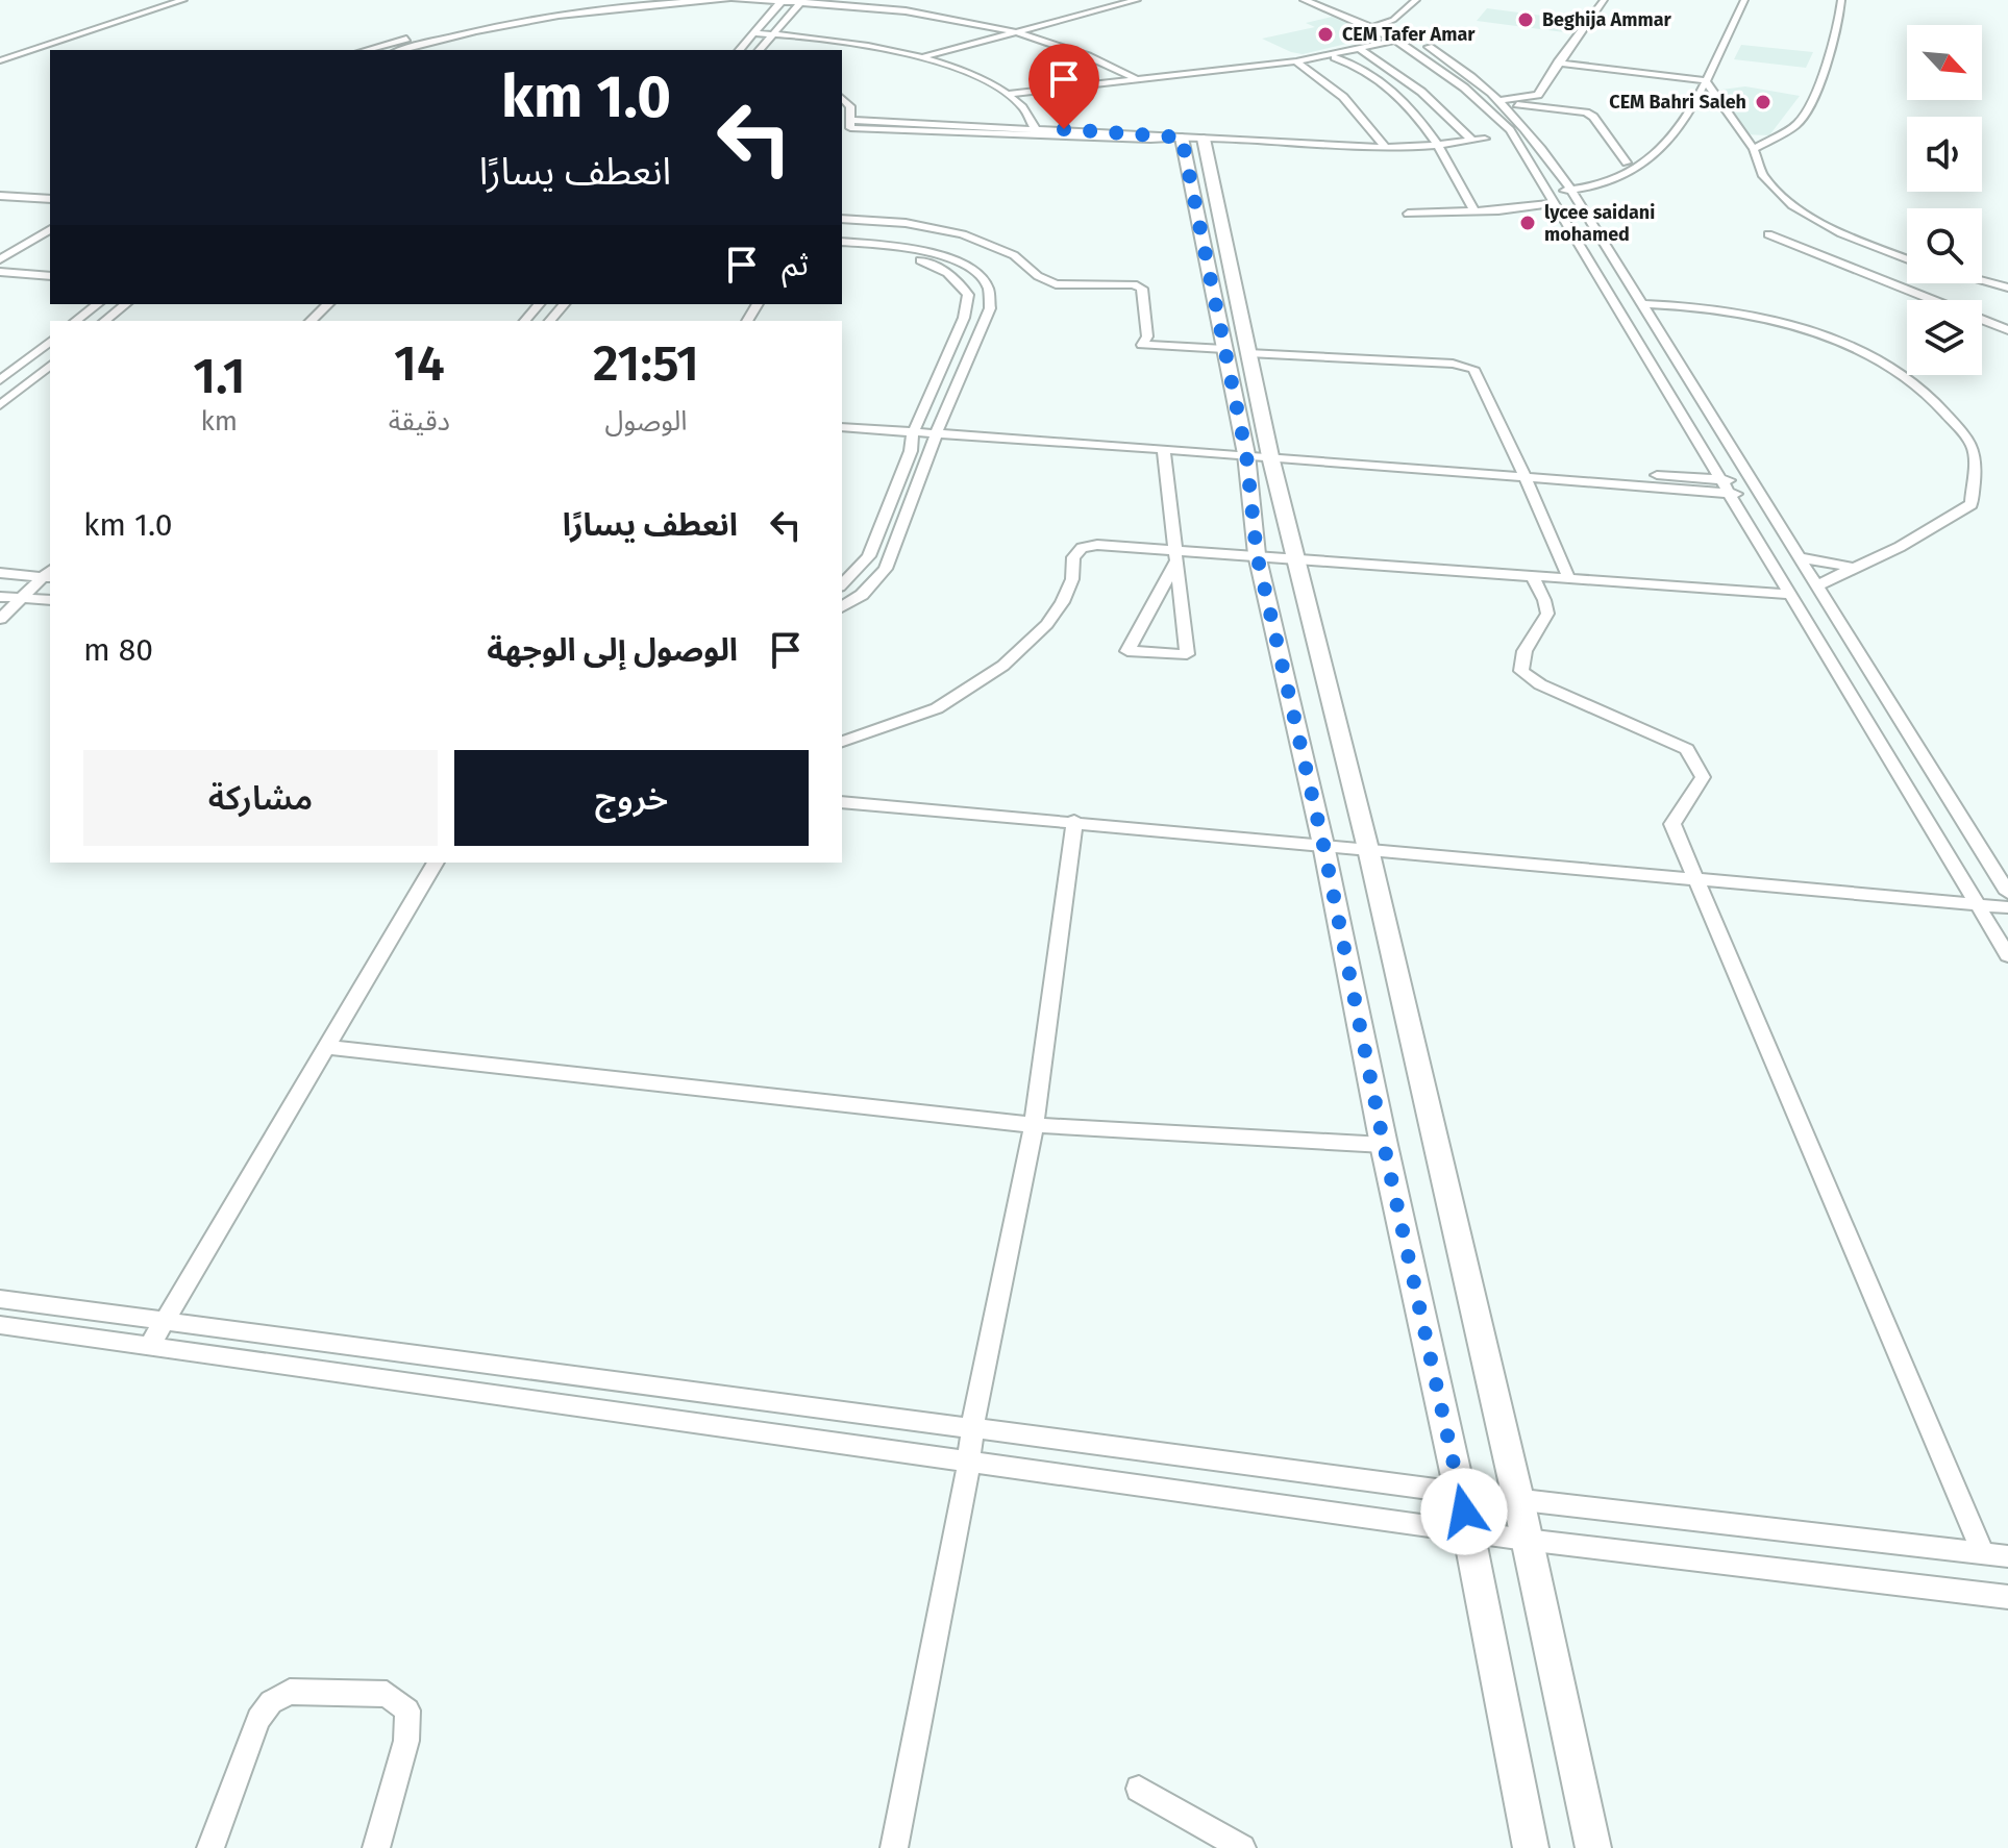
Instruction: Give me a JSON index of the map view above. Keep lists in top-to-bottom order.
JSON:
{
  "places": [
    "Beghija Ammar",
    "CEM Tafer Amar",
    "CEM Bahri Saleh",
    "lycee saidani mohamed"
  ],
  "north": "bottom right",
  "page": {
    "turn": ["1.0 km", "انعطف يسارًا"],
    "then": "ثم",
    "eta": [
      "21:51",
      "الوصول",
      "14",
      "دقيقة",
      "1.1",
      "km"
    ],
    "list": [
      {
        "name": "انعطف يسارًا",
        "value": "1.0 km"
      },
      {
        "name": "الوصول إلى الوجهة",
        "value": "80 m"
      }
    ],
    "buttons": ["خروج", "مشاركة"]
  }
}
